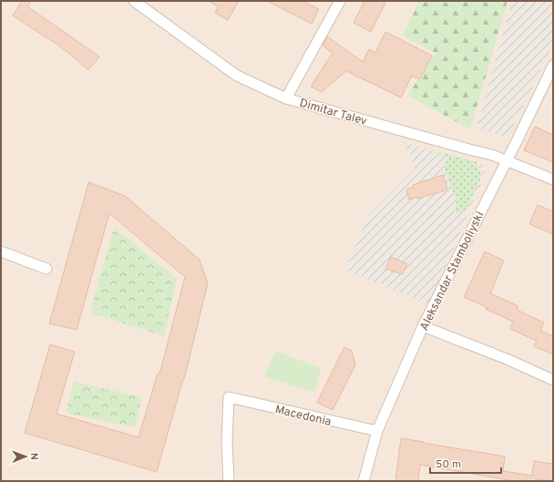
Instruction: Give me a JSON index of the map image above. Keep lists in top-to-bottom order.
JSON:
{
  "streets": {
    "street": ["Dimitar Talev", "Aleksandar Stamboliyski", "Macedonia"]
  },
  "crossings": [
    ["Dimitar Talev", "Aleksandar Stamboliyski"],
    ["Aleksandar Stamboliyski", "Macedonia"]
  ],
  "scale_bar": "50 m",
  "north": "right"
}
